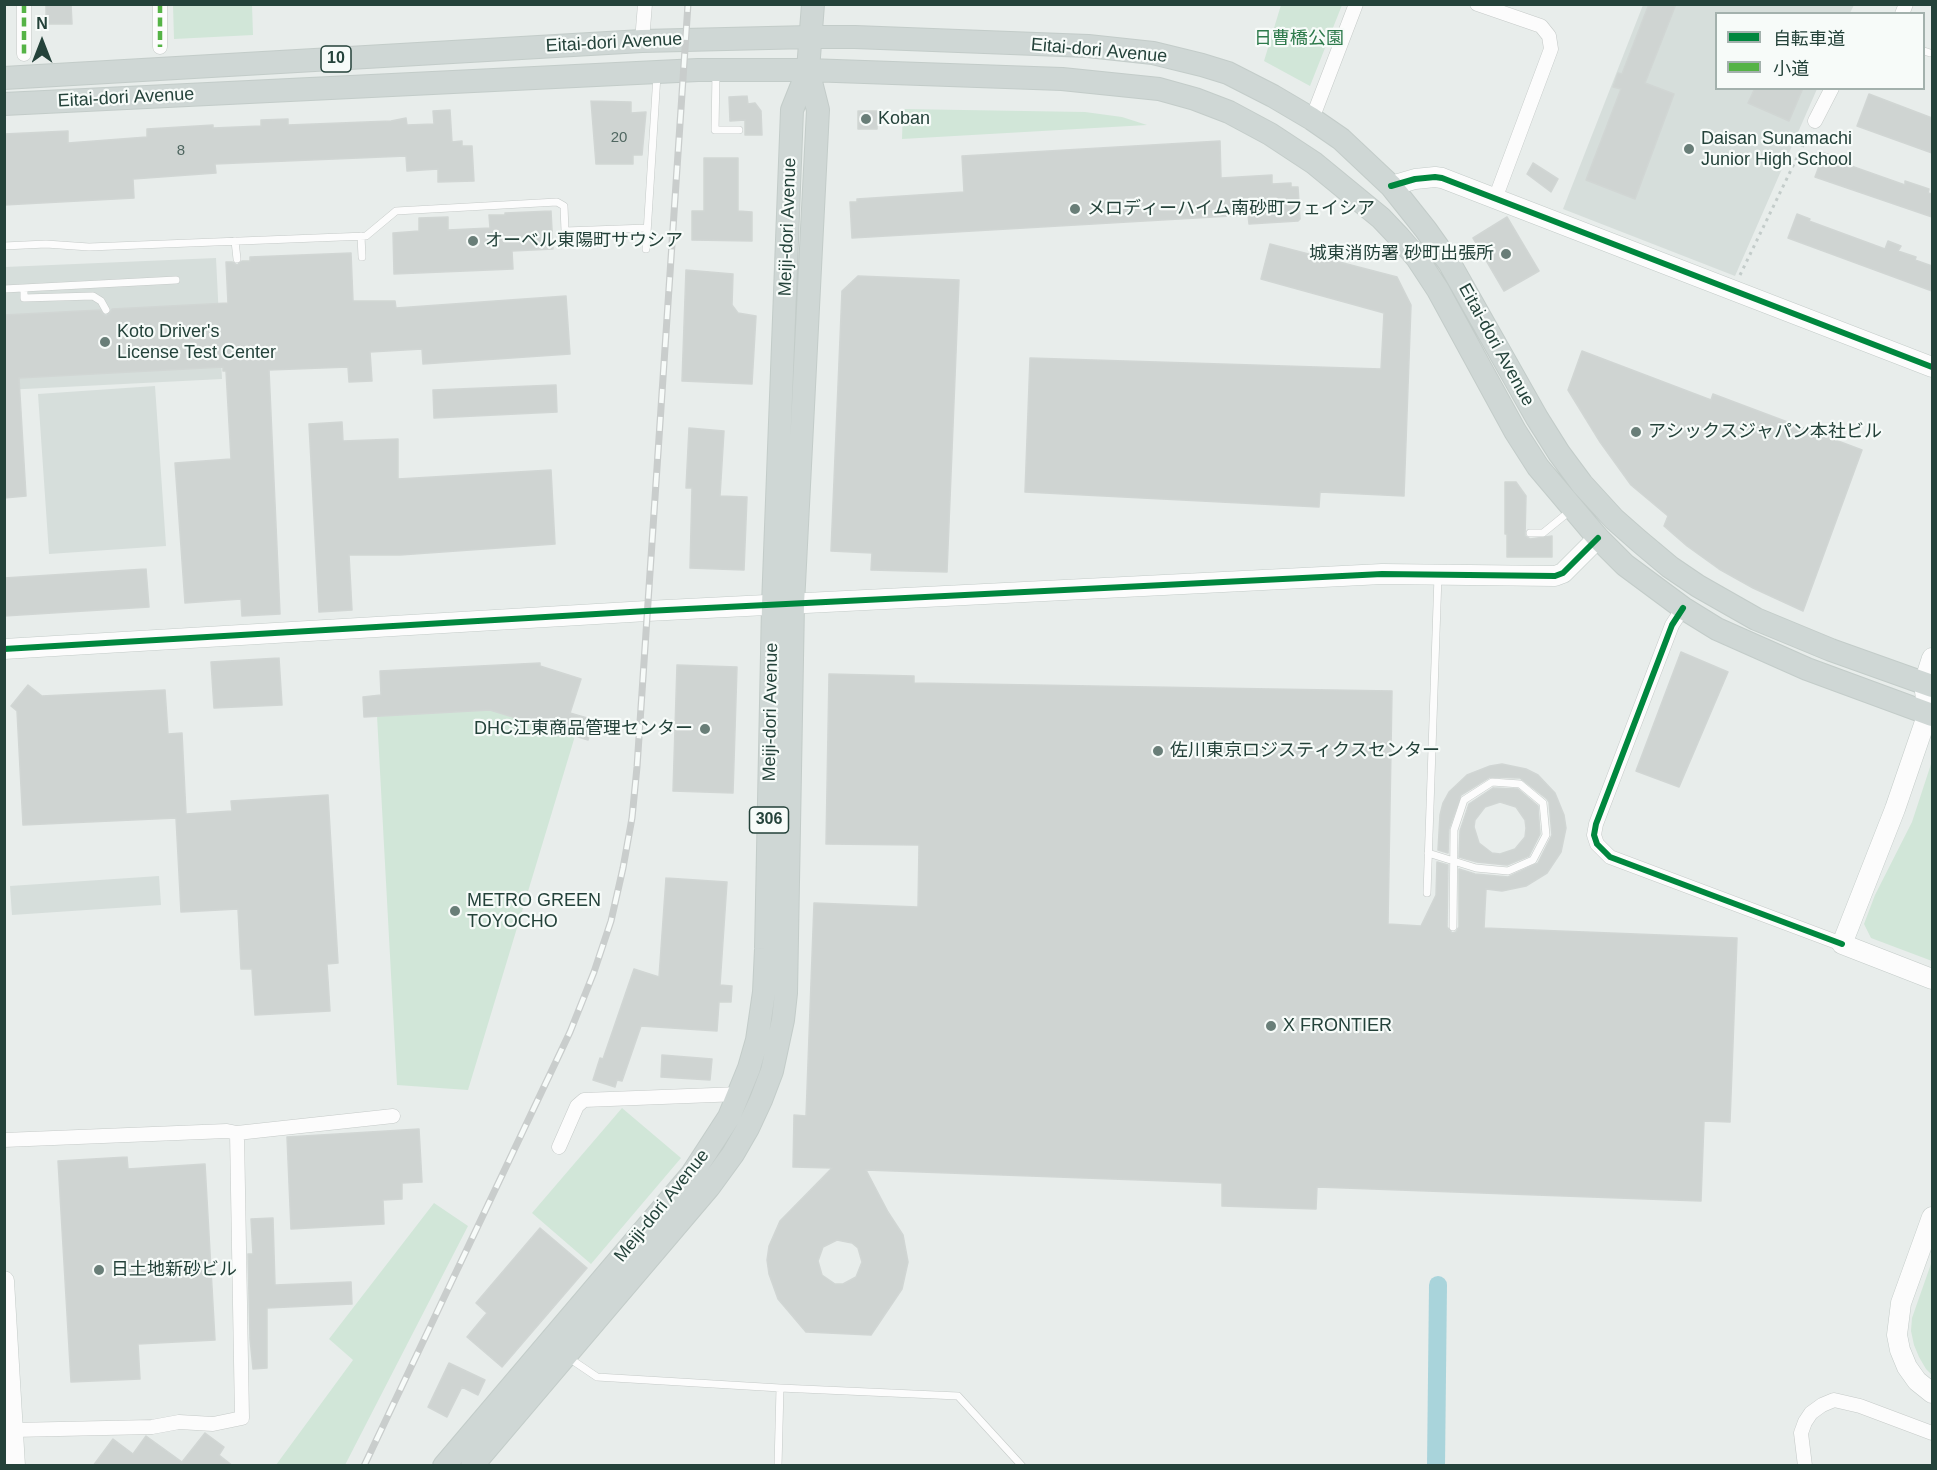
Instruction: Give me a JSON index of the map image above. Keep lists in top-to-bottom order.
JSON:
{
  "streets": {
    "main road": [
      "Eitai-dori Avenue",
      "10",
      "Meiji-dori Avenue",
      "306"
    ]
  },
  "crossings": [
    ["Eitai-dori Avenue", "Meiji-dori Avenue"]
  ],
  "parks": ["日曹橋公園"],
  "places": [
    "Koban",
    "Daisan Sunamachi Junior High School",
    "メロディーハイム南砂町フェイシア",
    "オーベル東陽町サウシア",
    "城東消防署 砂町出張所",
    "Koto Driver's License Test Center",
    "アシックスジャパン本社ビル",
    "DHC江東商品管理センター",
    "佐川東京ロジスティクスセンター",
    "METRO GREEN TOYOCHO",
    "X FRONTIER",
    "日土地新砂ビル"
  ],
  "house_numbers": ["20", "8"],
  "legend": ["自転車道", "小道"],
  "north": "top"
}
